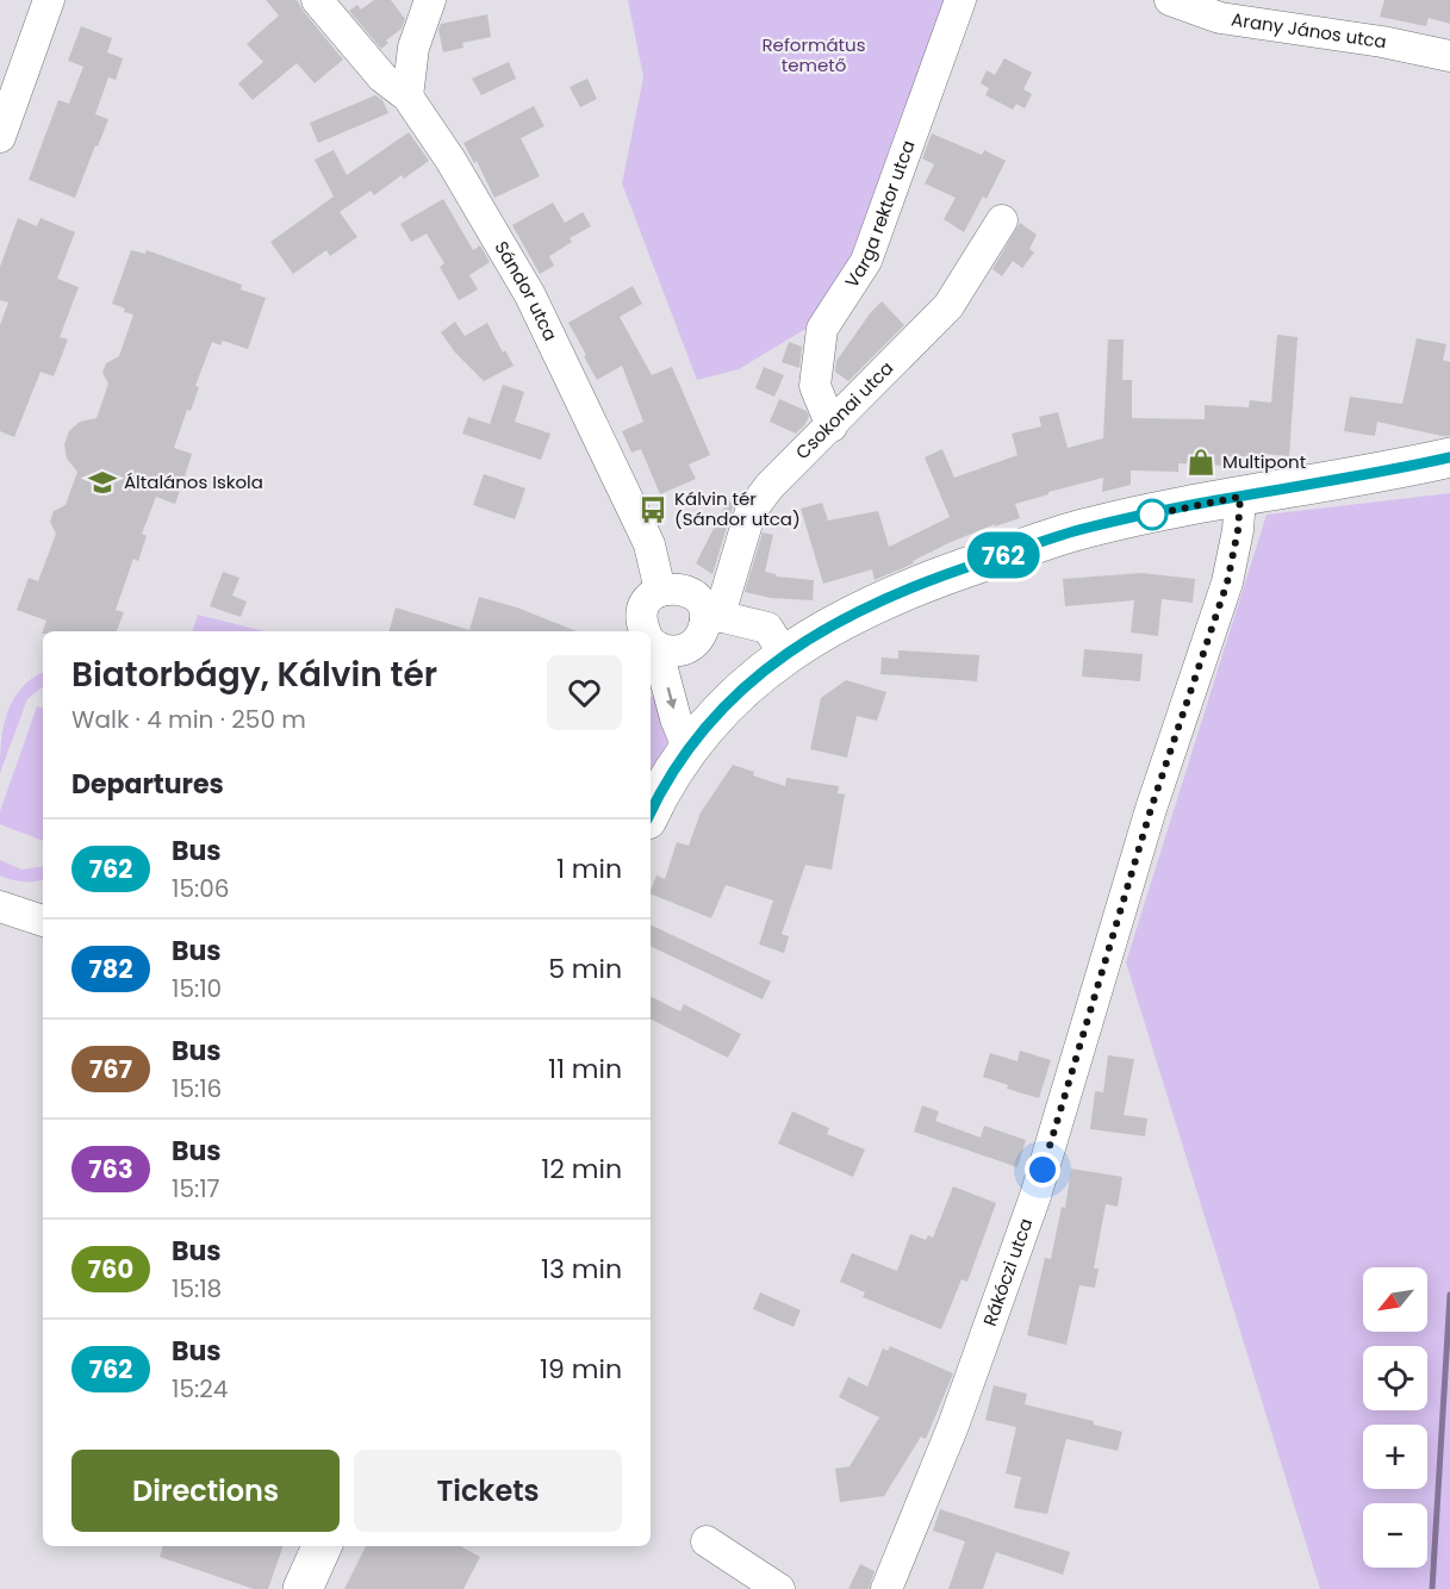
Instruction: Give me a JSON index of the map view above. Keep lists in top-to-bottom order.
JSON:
{
  "streets": {
    "street": [
      "Arany János utca",
      "Varga rektor utca",
      "Sándor utca",
      "Csokonai utca",
      "Rákóczi utca"
    ]
  },
  "crossings": [
    ["Varga rektor utca", "Csokonai utca"]
  ],
  "parks": ["Református temető"],
  "places": {
    "shop": ["Multipont"],
    "school or university": ["Általános Iskola"],
    "bus stop": ["Kálvin tér (Sándor utca)"]
  },
  "lines": ["bus line 762"],
  "north": "bottom left",
  "page": {
    "on_map": "762",
    "heading": [
      ["Biatorbágy, Kálvin tér", "Walk · 4 min · 250 m"],
      "Departures"
    ],
    "list": [
      {
        "mark": "762",
        "name": "Bus",
        "note": "15:06",
        "value": "1 min"
      },
      {
        "mark": "782",
        "name": "Bus",
        "note": "15:10",
        "value": "5 min"
      },
      {
        "mark": "767",
        "name": "Bus",
        "note": "15:16",
        "value": "11 min"
      },
      {
        "mark": "763",
        "name": "Bus",
        "note": "15:17",
        "value": "12 min"
      },
      {
        "mark": "760",
        "name": "Bus",
        "note": "15:18",
        "value": "13 min"
      },
      {
        "mark": "762",
        "name": "Bus",
        "note": "15:24",
        "value": "19 min"
      }
    ],
    "map_buttons": ["+", "−"],
    "buttons": ["Directions", "Tickets"]
  }
}
